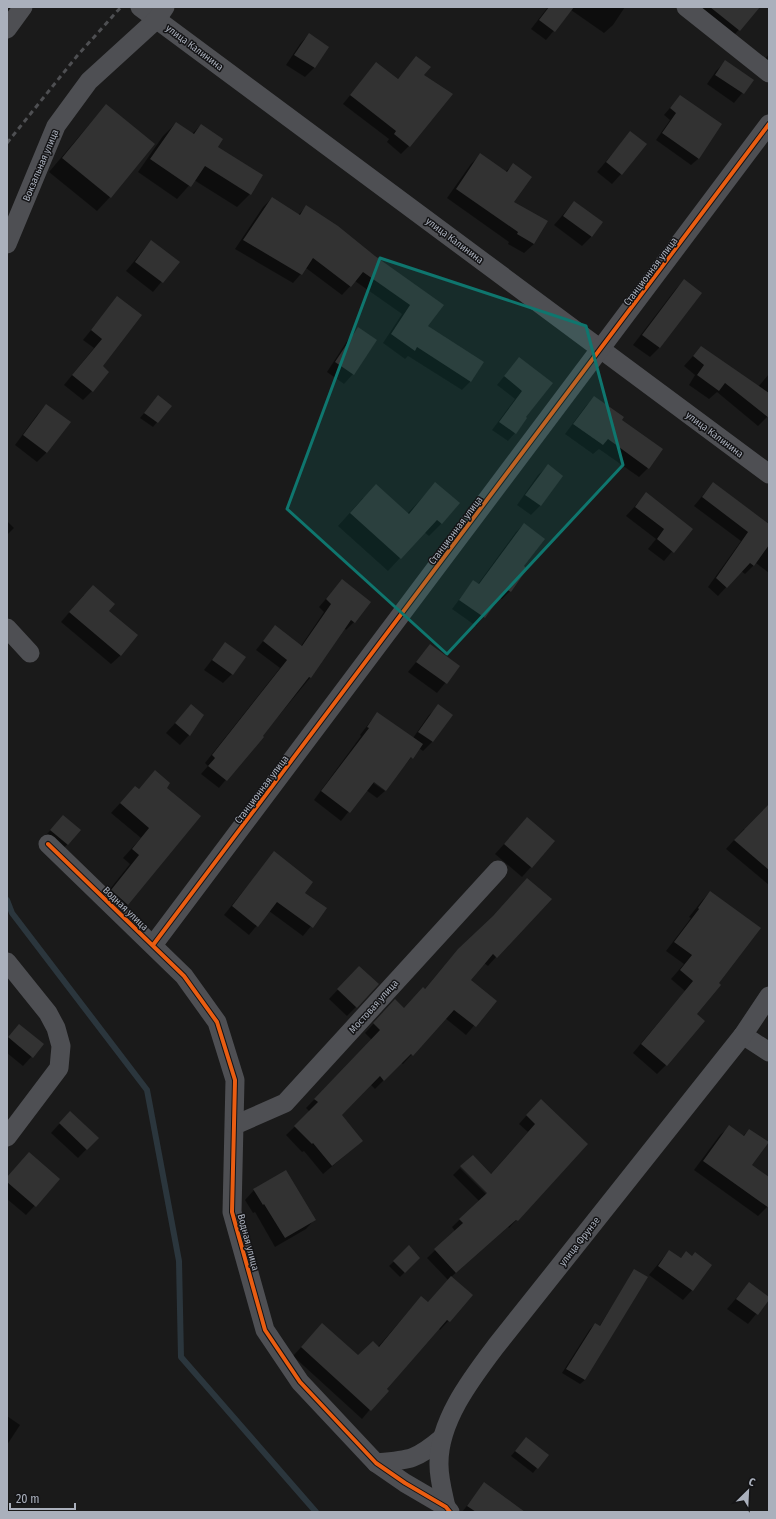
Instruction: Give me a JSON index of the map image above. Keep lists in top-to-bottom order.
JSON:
{
  "streets": {
    "street": [
      "улица Калинина",
      "Вокзальная улица",
      "Станционная улица",
      "Водная улица",
      "Мостовая улица",
      "улица Фрунзе"
    ]
  },
  "crossings": [
    ["улица Калинина", "Вокзальная улица"],
    ["улица Калинина", "Станционная улица"],
    ["Станционная улица", "Водная улица"],
    ["Водная улица", "Мостовая улица"],
    ["Водная улица", "улица Фрунзе"]
  ],
  "scale_bar": "20 m",
  "north": "top right"
}
